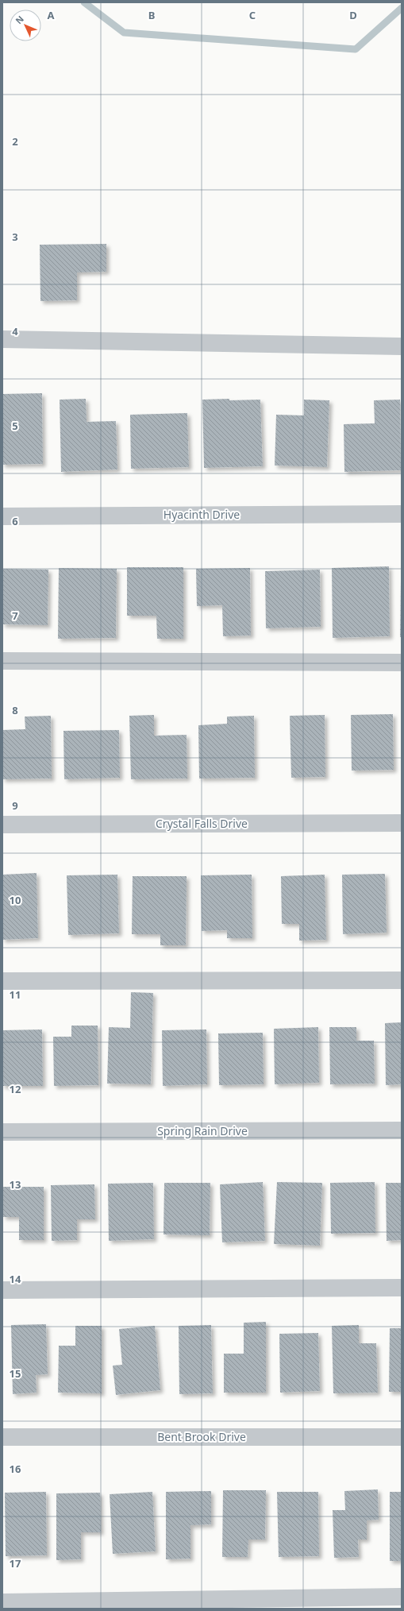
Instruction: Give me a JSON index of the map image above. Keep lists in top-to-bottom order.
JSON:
{
  "streets": {
    "street": [
      "Hyacinth Drive",
      "Crystal Falls Drive",
      "Spring Rain Drive",
      "Bent Brook Drive"
    ]
  },
  "north": "top left",
  "grid": {
    "columns": [
      "A",
      "B",
      "C",
      "D"
    ],
    "rows": [
      "2",
      "3",
      "4",
      "5",
      "6",
      "7",
      "8",
      "9",
      "10",
      "11",
      "12",
      "13",
      "14",
      "15",
      "16",
      "17"
    ]
  }
}
